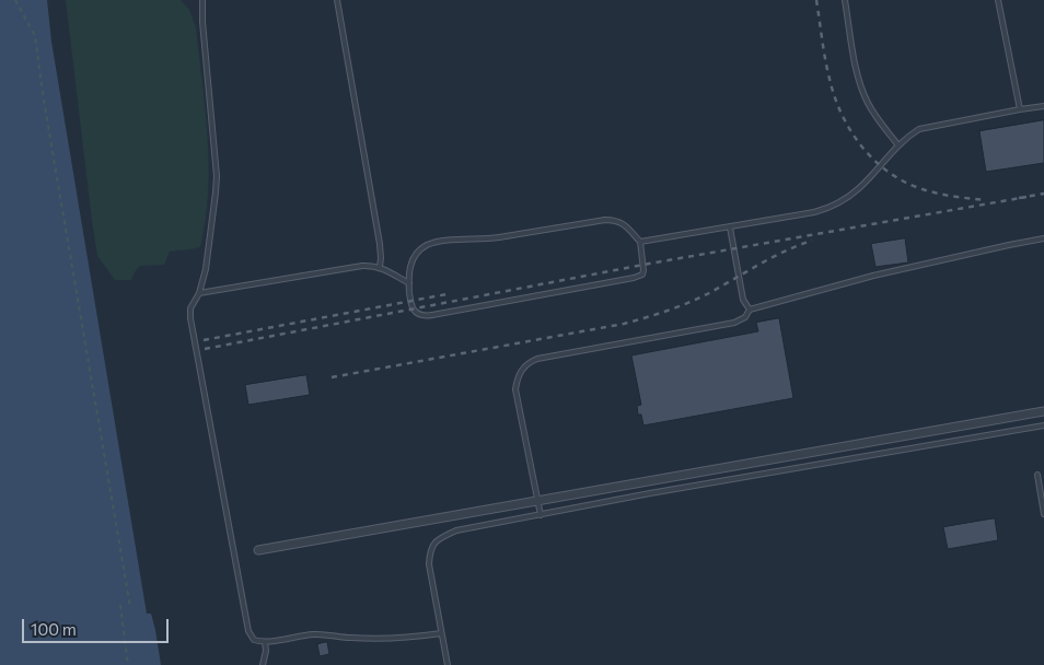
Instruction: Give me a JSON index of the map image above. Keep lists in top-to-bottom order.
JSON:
{
  "scale_bar": "100 m"
}
